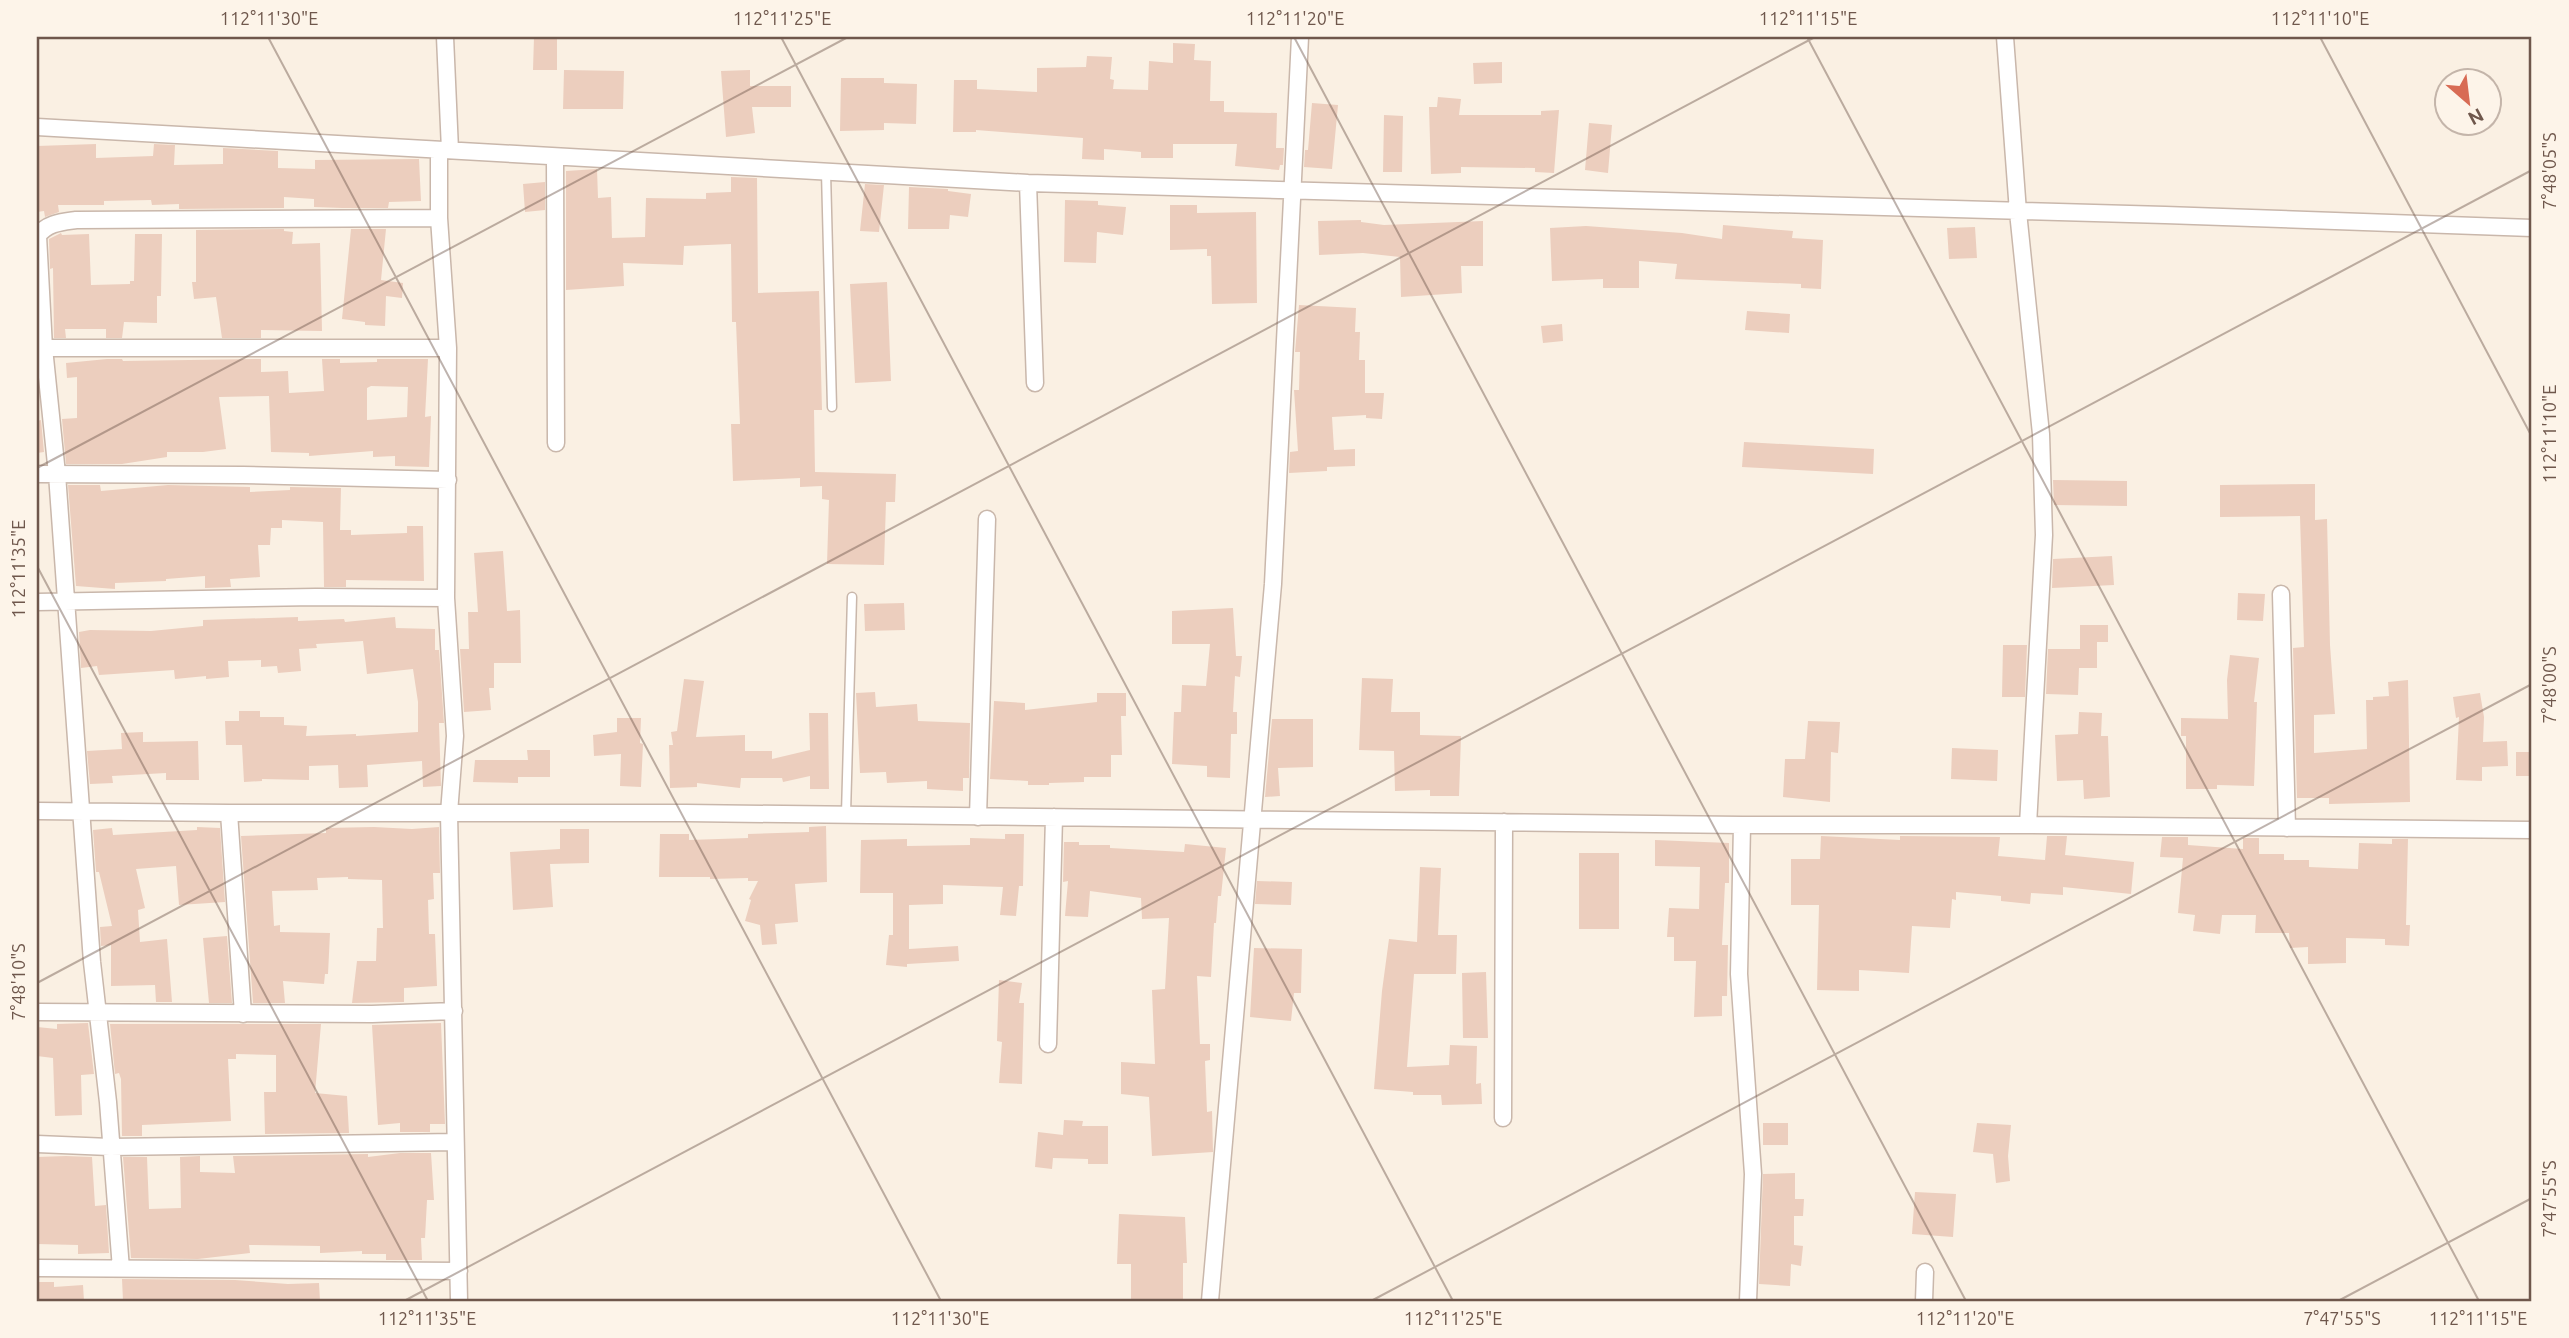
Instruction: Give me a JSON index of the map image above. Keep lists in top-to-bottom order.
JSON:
{
  "north": "bottom right",
  "coordinates": [
    "112°11'30\"E",
    "112°11'25\"E",
    "112°11'20\"E",
    "112°11'15\"E",
    "112°11'10\"E",
    "7°48'05\"S",
    "112°11'35\"E",
    "7°48'00\"S",
    "7°48'10\"S",
    "7°47'55\"S"
  ]
}
